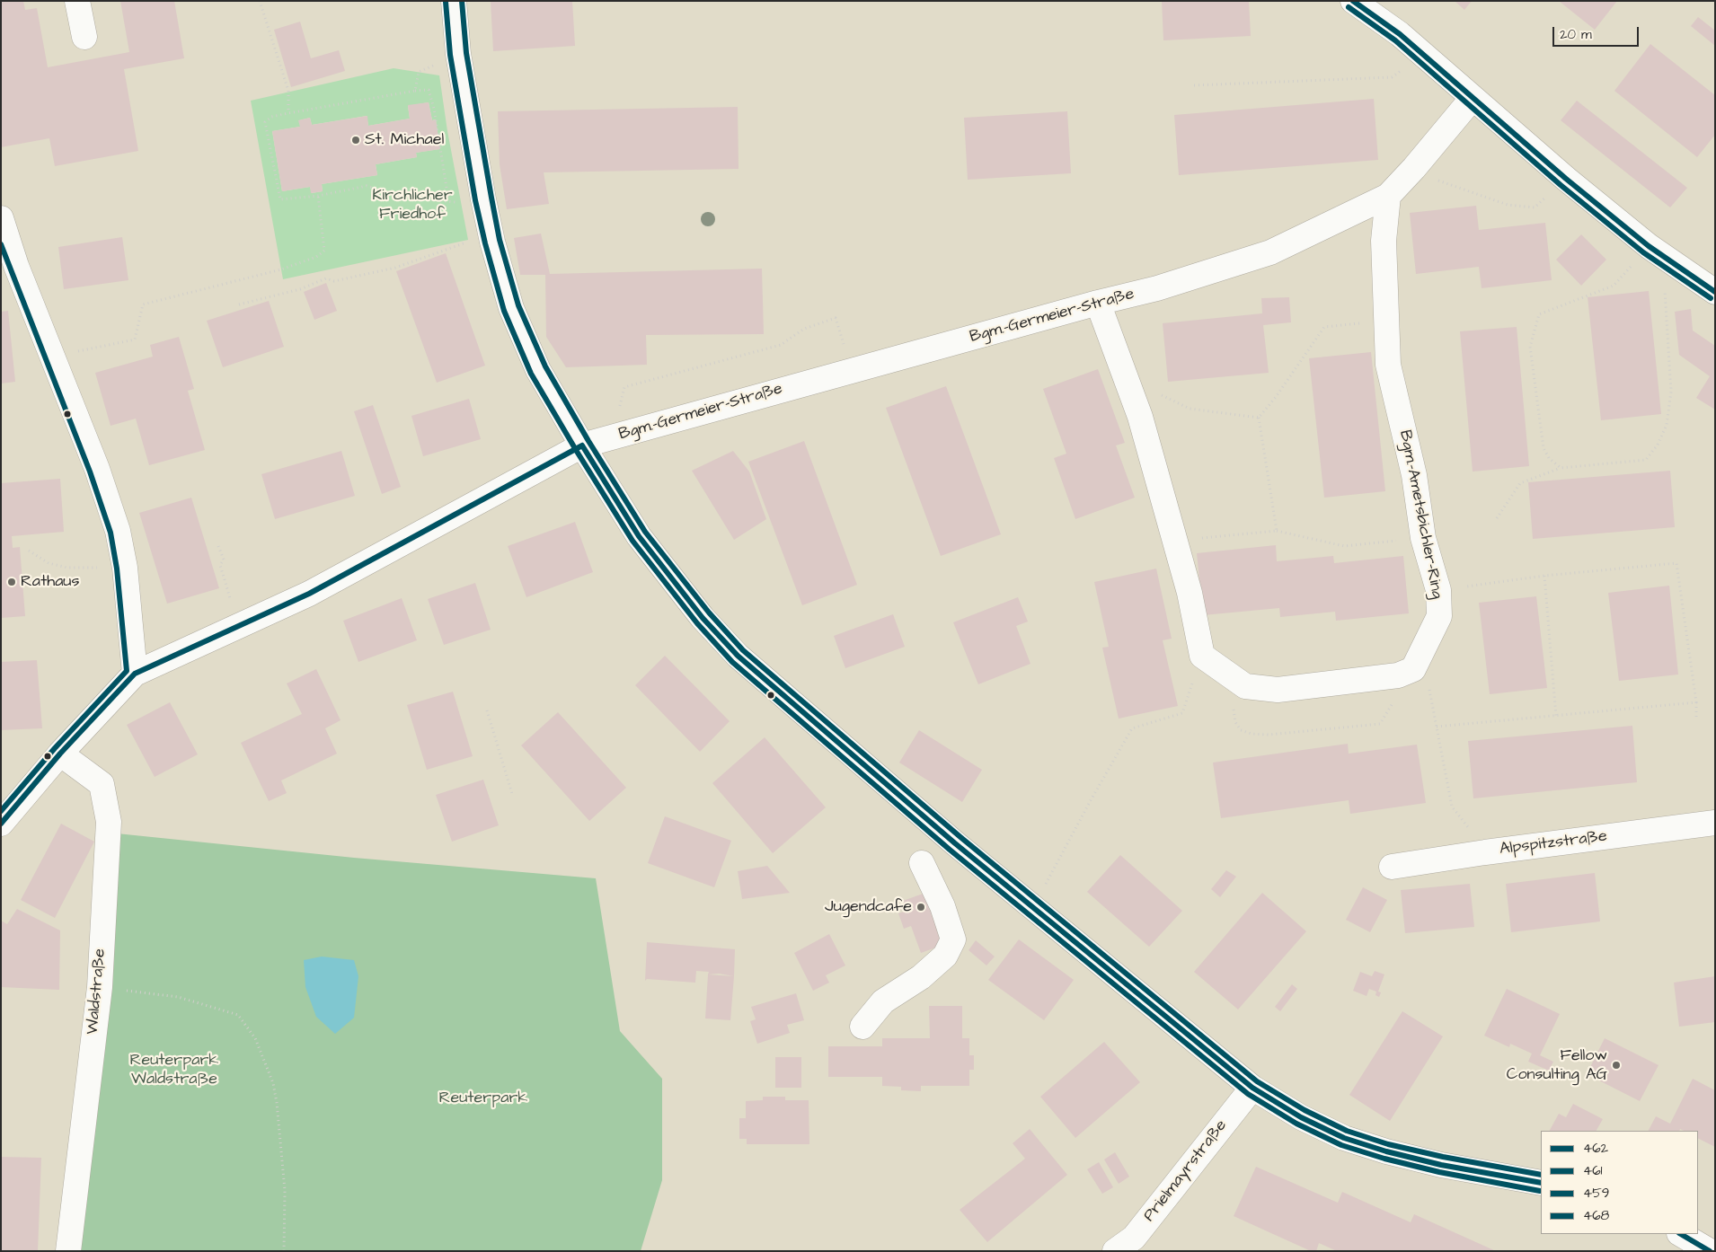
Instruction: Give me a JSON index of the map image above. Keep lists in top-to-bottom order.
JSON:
{
  "streets": {
    "street": [
      "Bgm.-Germeier-Straße",
      "Bgm.-Ametsbichler-Ring",
      "Alpspitzstraße",
      "Waldstraße",
      "Prielmayrstraße"
    ]
  },
  "crossings": [
    ["Bgm.-Germeier-Straße", "Bgm.-Ametsbichler-Ring"]
  ],
  "parks": ["Kirchlicher Friedhof", "Reuterpark Waldstraße", "Reuterpark"],
  "places": [
    "St. Michael",
    "Rathaus",
    "Jugendcafe",
    "Fellow Consulting AG"
  ],
  "lines": [
    "transit line 462",
    "transit line 459",
    "transit line 461",
    "transit line 468"
  ],
  "legend": [
    "462",
    "461",
    "459",
    "468"
  ],
  "scale_bar": "20 m"
}
